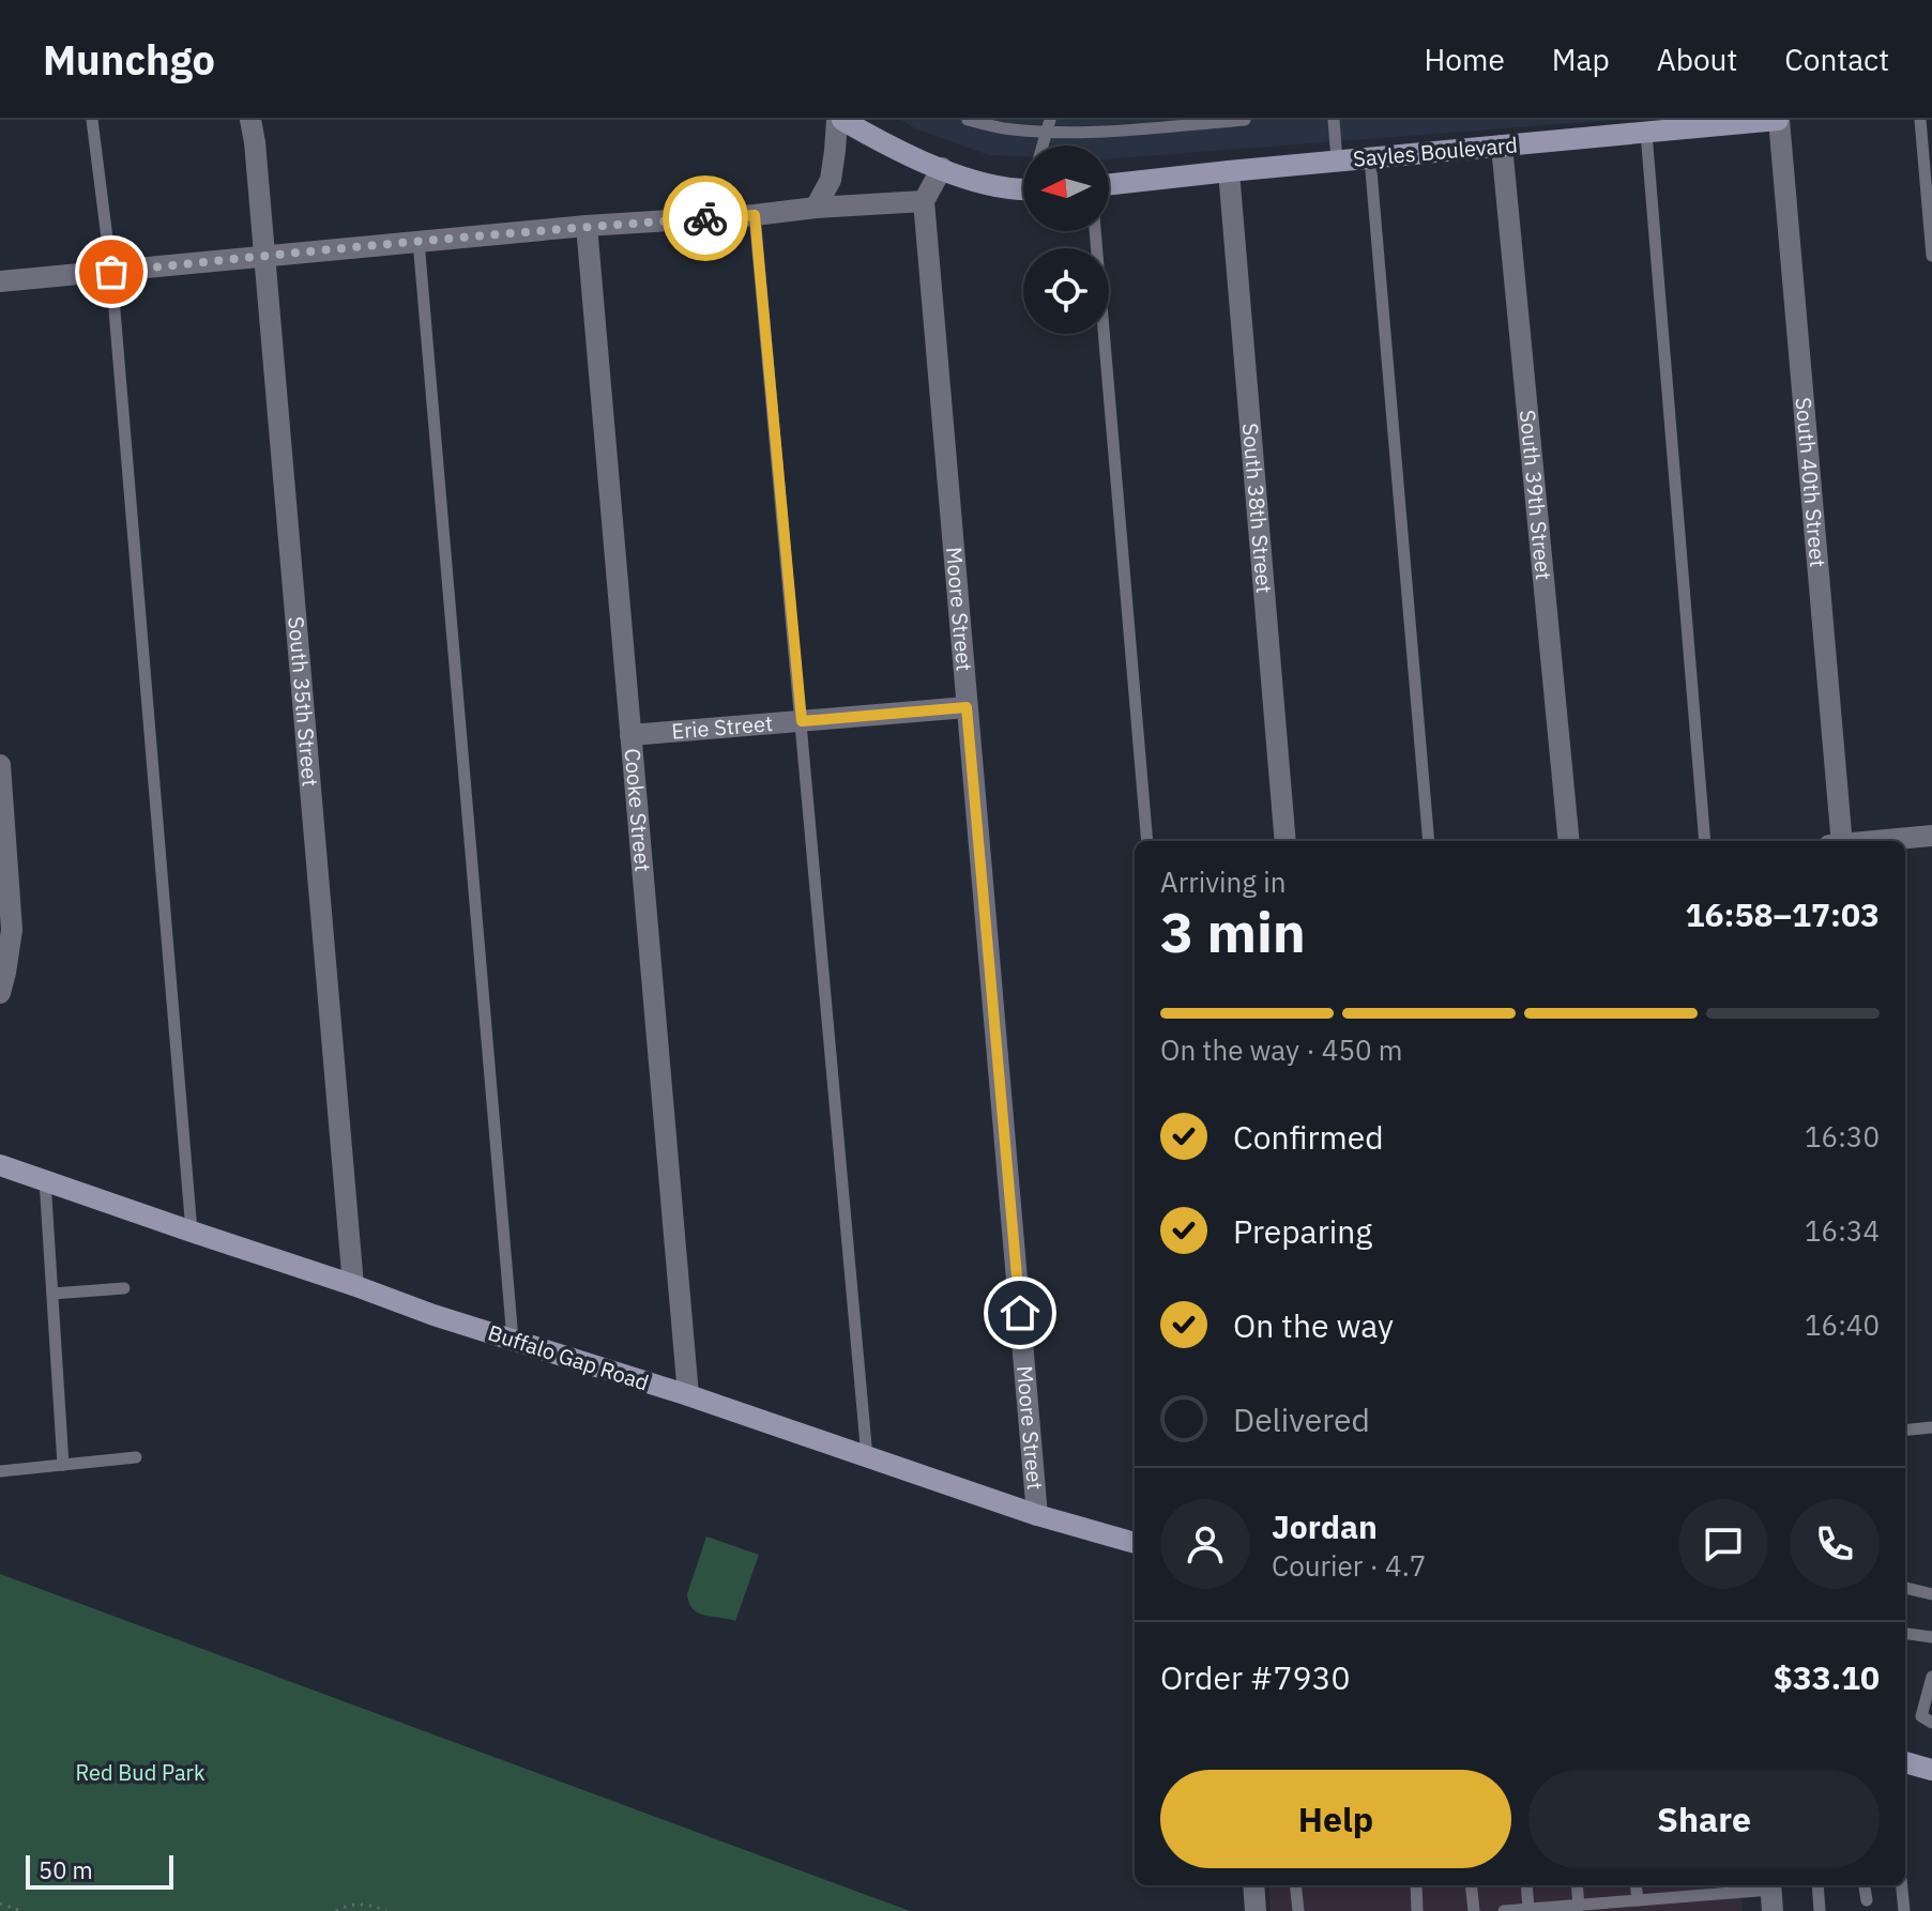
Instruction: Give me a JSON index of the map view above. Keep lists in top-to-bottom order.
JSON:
{
  "streets": {
    "main road": ["Sayles Boulevard", "Buffalo Gap Road"],
    "street": [
      "South 40th Street",
      "South 39th Street",
      "South 38th Street",
      "Moore Street",
      "South 35th Street",
      "Erie Street",
      "Cooke Street"
    ]
  },
  "crossings": [
    ["Sayles Boulevard", "South 40th Street"],
    ["Sayles Boulevard", "South 39th Street"],
    ["Sayles Boulevard", "South 38th Street"],
    ["Moore Street", "Erie Street"],
    ["Moore Street", "Buffalo Gap Road"],
    ["South 35th Street", "Buffalo Gap Road"],
    ["Erie Street", "Cooke Street"],
    ["Cooke Street", "Buffalo Gap Road"]
  ],
  "parks": ["Red Bud Park"],
  "scale_bar": "50 m",
  "north": "left",
  "page": {
    "header": "Munchgo",
    "nav": [
      "Home",
      "Map",
      "About",
      "Contact"
    ],
    "heading": ["3 min", "Arriving in", "16:58–17:03"],
    "panel": [
      "Jordan",
      "Courier · 4.7",
      "Order #7930",
      "$33.10"
    ],
    "bar": "On the way · 450 m",
    "list": [
      ["Confirmed", "16:30"],
      ["Preparing", "16:34"],
      ["On the way", "16:40"],
      "Delivered"
    ],
    "buttons": ["Help", "Share"],
    "scale": "50 m"
  }
}
